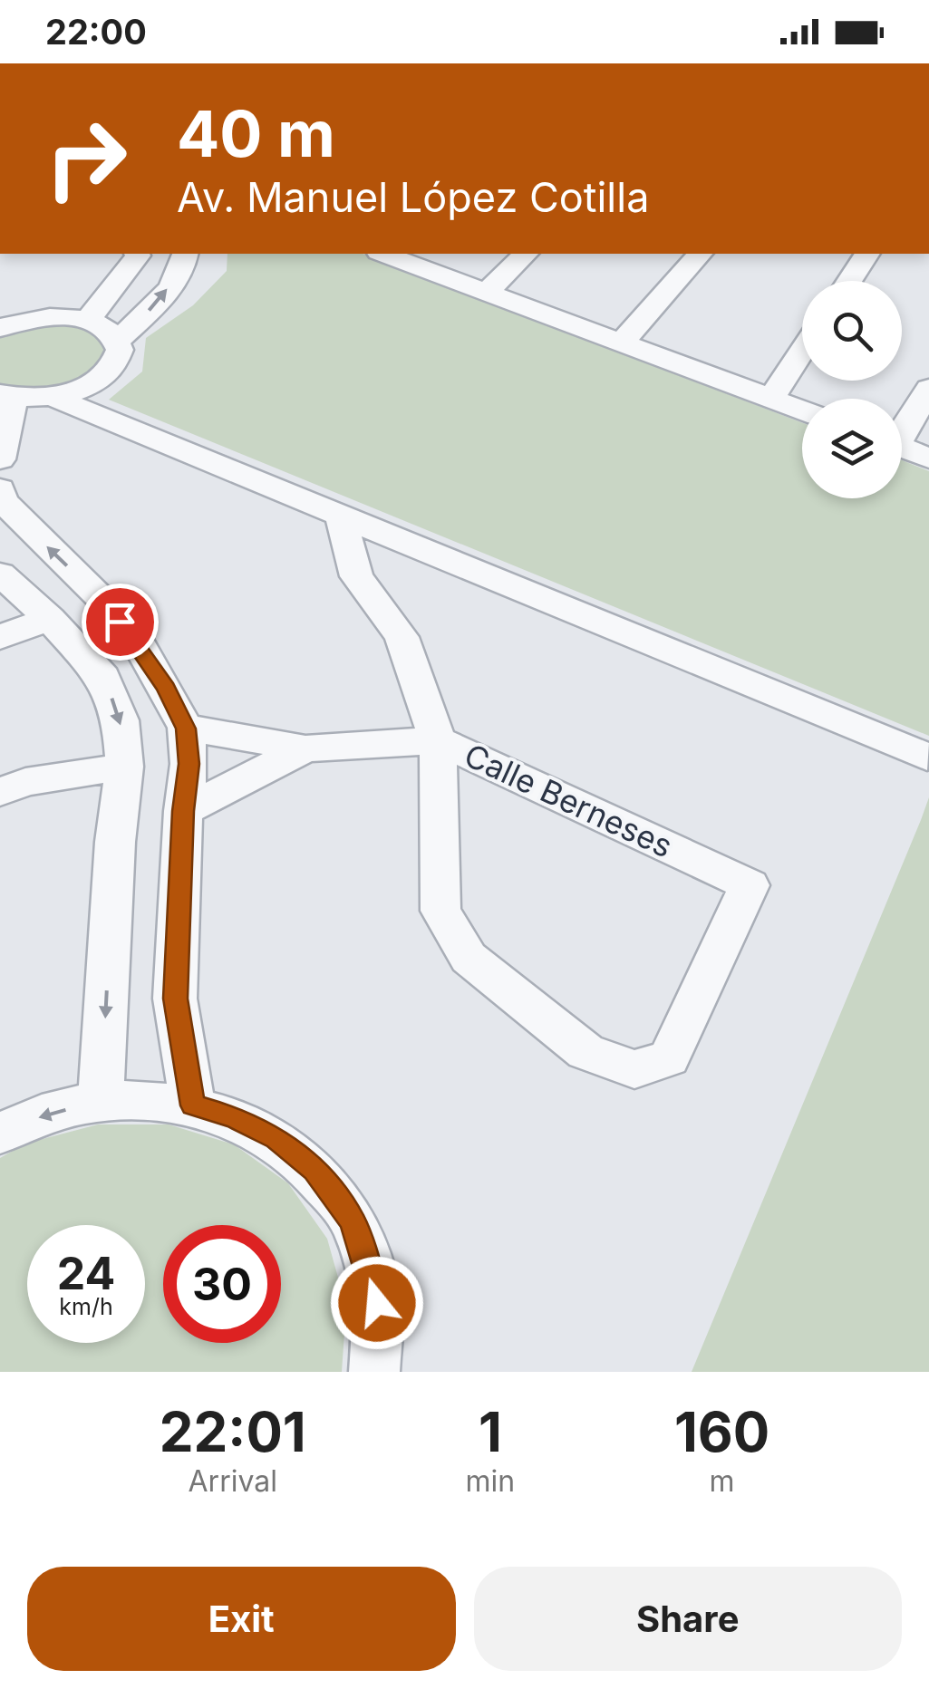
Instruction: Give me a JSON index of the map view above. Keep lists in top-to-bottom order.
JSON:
{
  "streets": {
    "street": ["Calle Berneses"]
  },
  "page": {
    "status": "22:00",
    "turn": ["40 m", "Av. Manuel López Cotilla"],
    "speed": "24 km/h",
    "limit": "30",
    "eta": [
      "22:01",
      "Arrival",
      "1",
      "min",
      "160",
      "m"
    ],
    "buttons": ["Exit", "Share"]
  }
}
